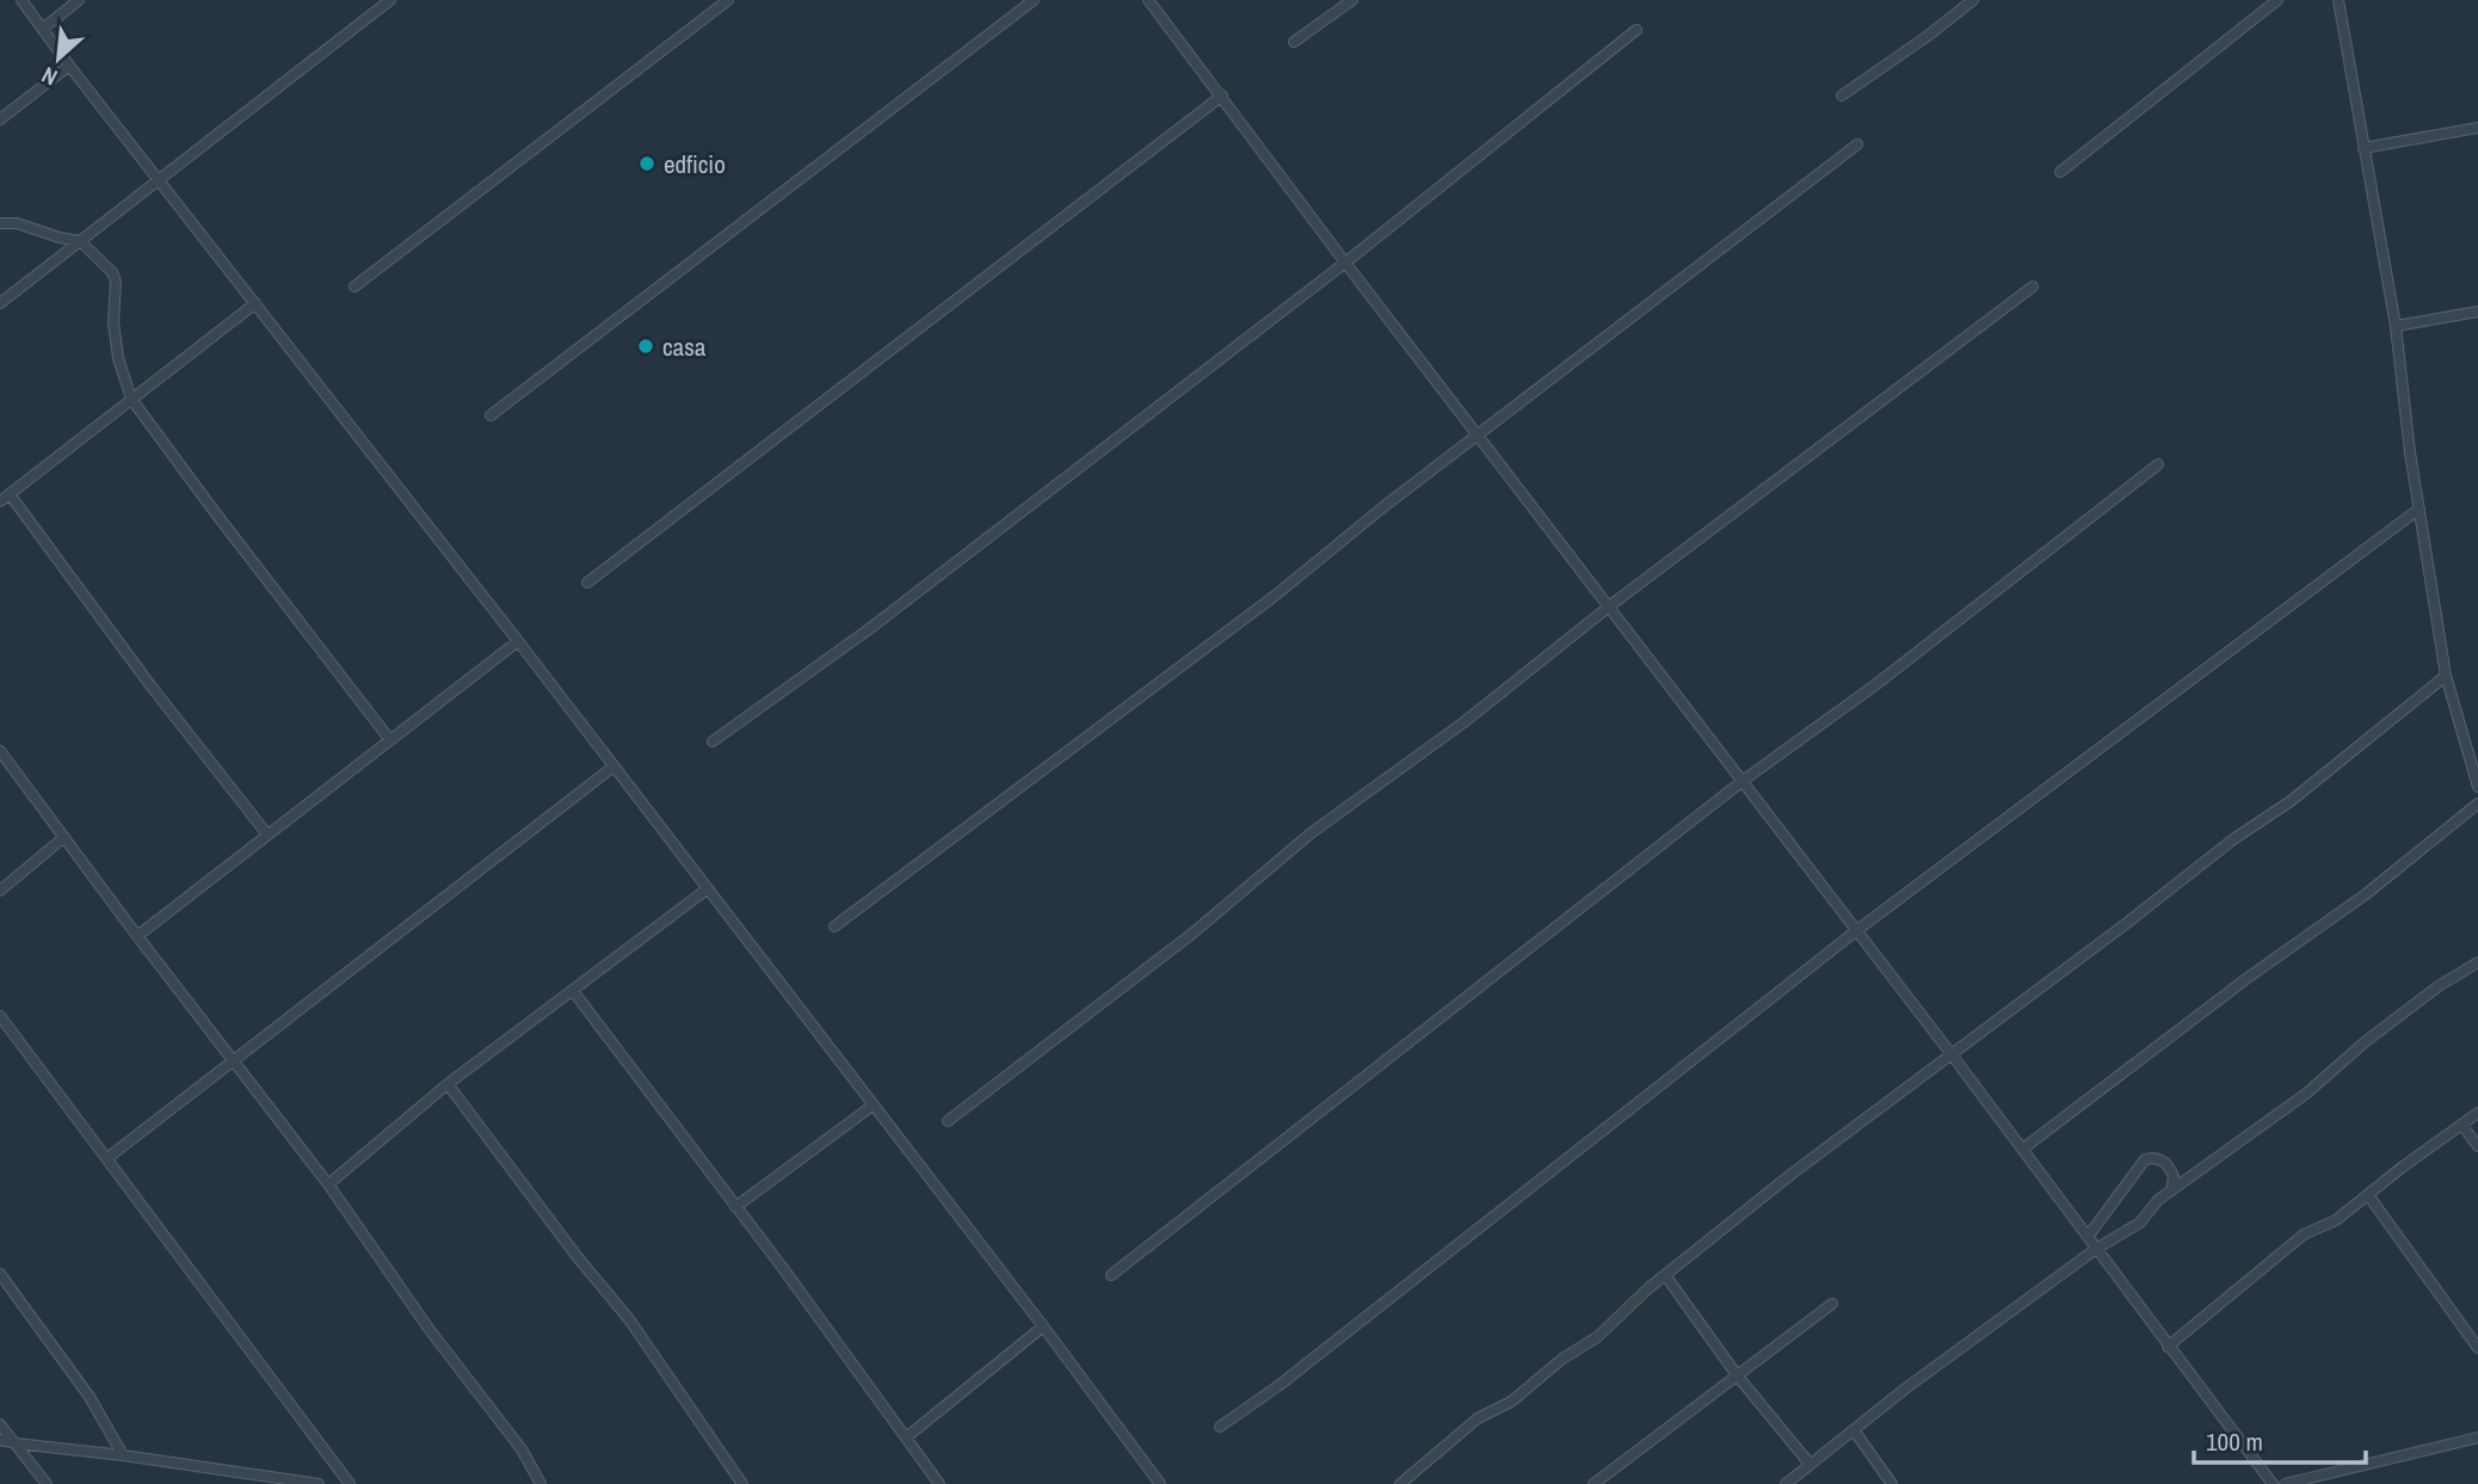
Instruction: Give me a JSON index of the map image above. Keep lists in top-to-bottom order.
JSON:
{
  "places": ["edficio", "casa"],
  "scale_bar": "100 m",
  "north": "bottom left"
}
